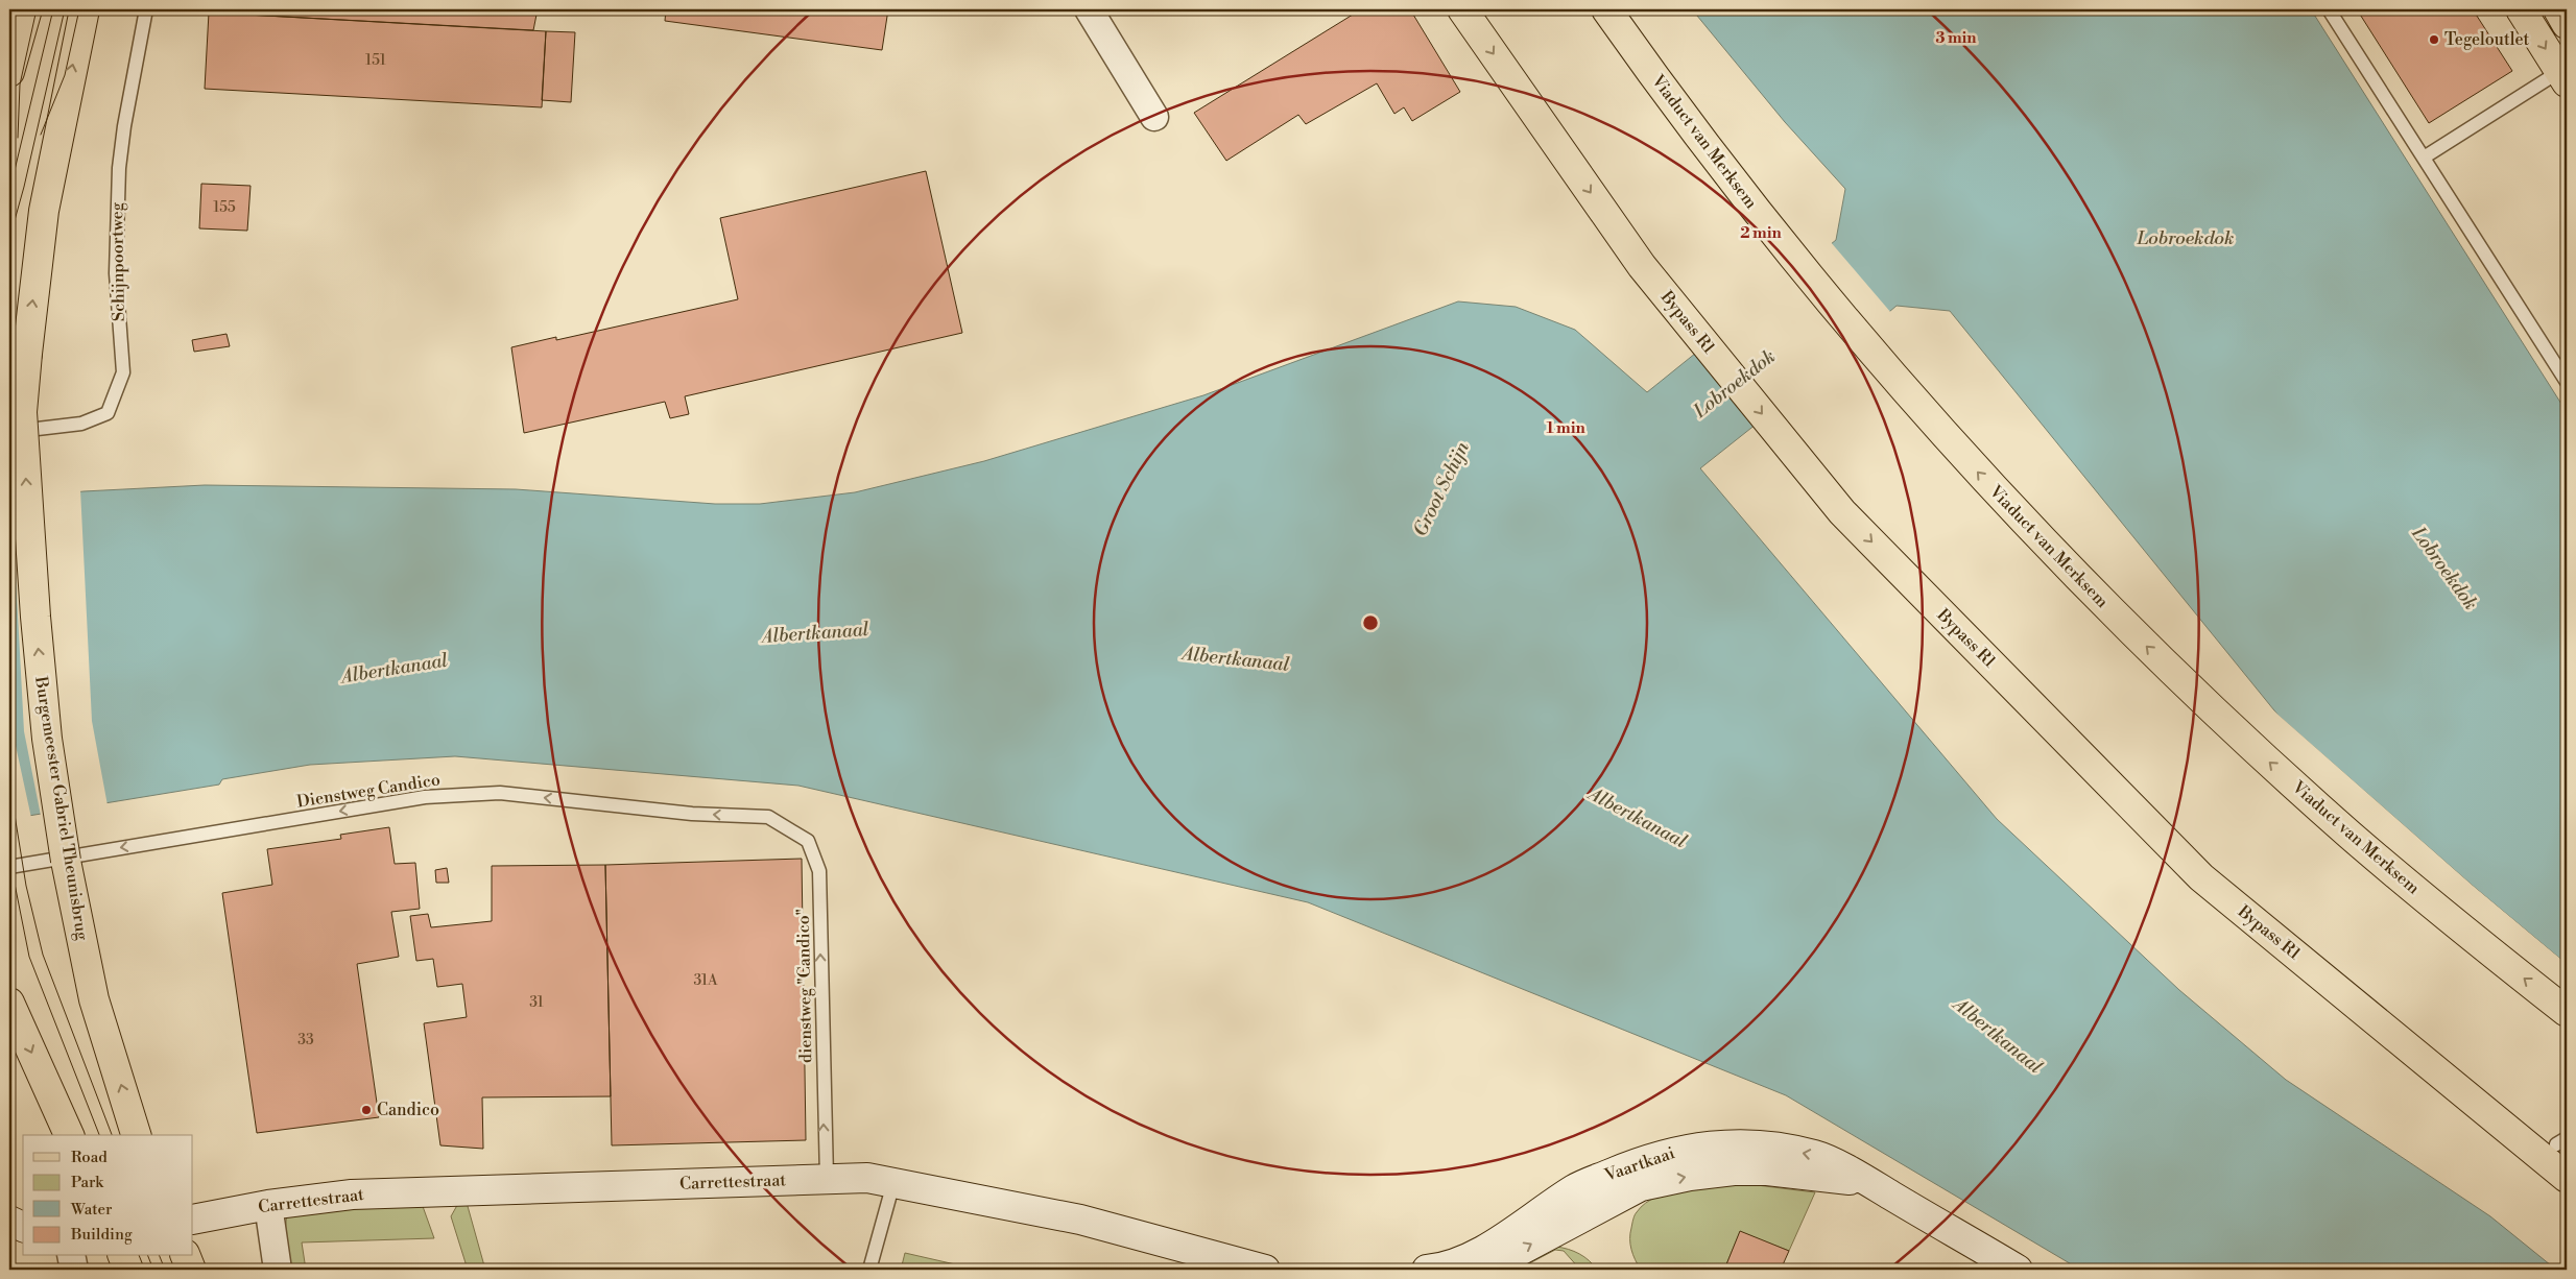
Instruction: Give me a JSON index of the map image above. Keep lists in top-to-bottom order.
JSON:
{
  "streets": {
    "main road": ["Viaduct van Merksem", "Bypass R1", "Burgemeester Gabriel Theunisbrug"],
    "street": ["Vaartkaai", "Carrettestraat"],
    "lane": ["Schijnpoortweg", "Dienstweg Candico", "dienstweg \"Candico\""]
  },
  "crossings": [
    ["Dienstweg Candico", "dienstweg \"Candico\""],
    ["dienstweg \"Candico\"", "Carrettestraat"]
  ],
  "one_way": [
    "Viaduct van Merksem",
    "Bypass R1",
    "Dienstweg Candico",
    "Burgemeester Gabriel Theunisbrug",
    "dienstweg \"Candico\""
  ],
  "water": ["Lobroekdok", "Groot Schijn", "Albertkanaal"],
  "places": ["Tegeloutlet", "Candico"],
  "house_numbers": [
    "151",
    "155",
    "31A",
    "31",
    "33"
  ],
  "legend": [
    "Road",
    "Park",
    "Water",
    "Building"
  ],
  "rings": ["3 min", "2 min", "1 min"]
}
